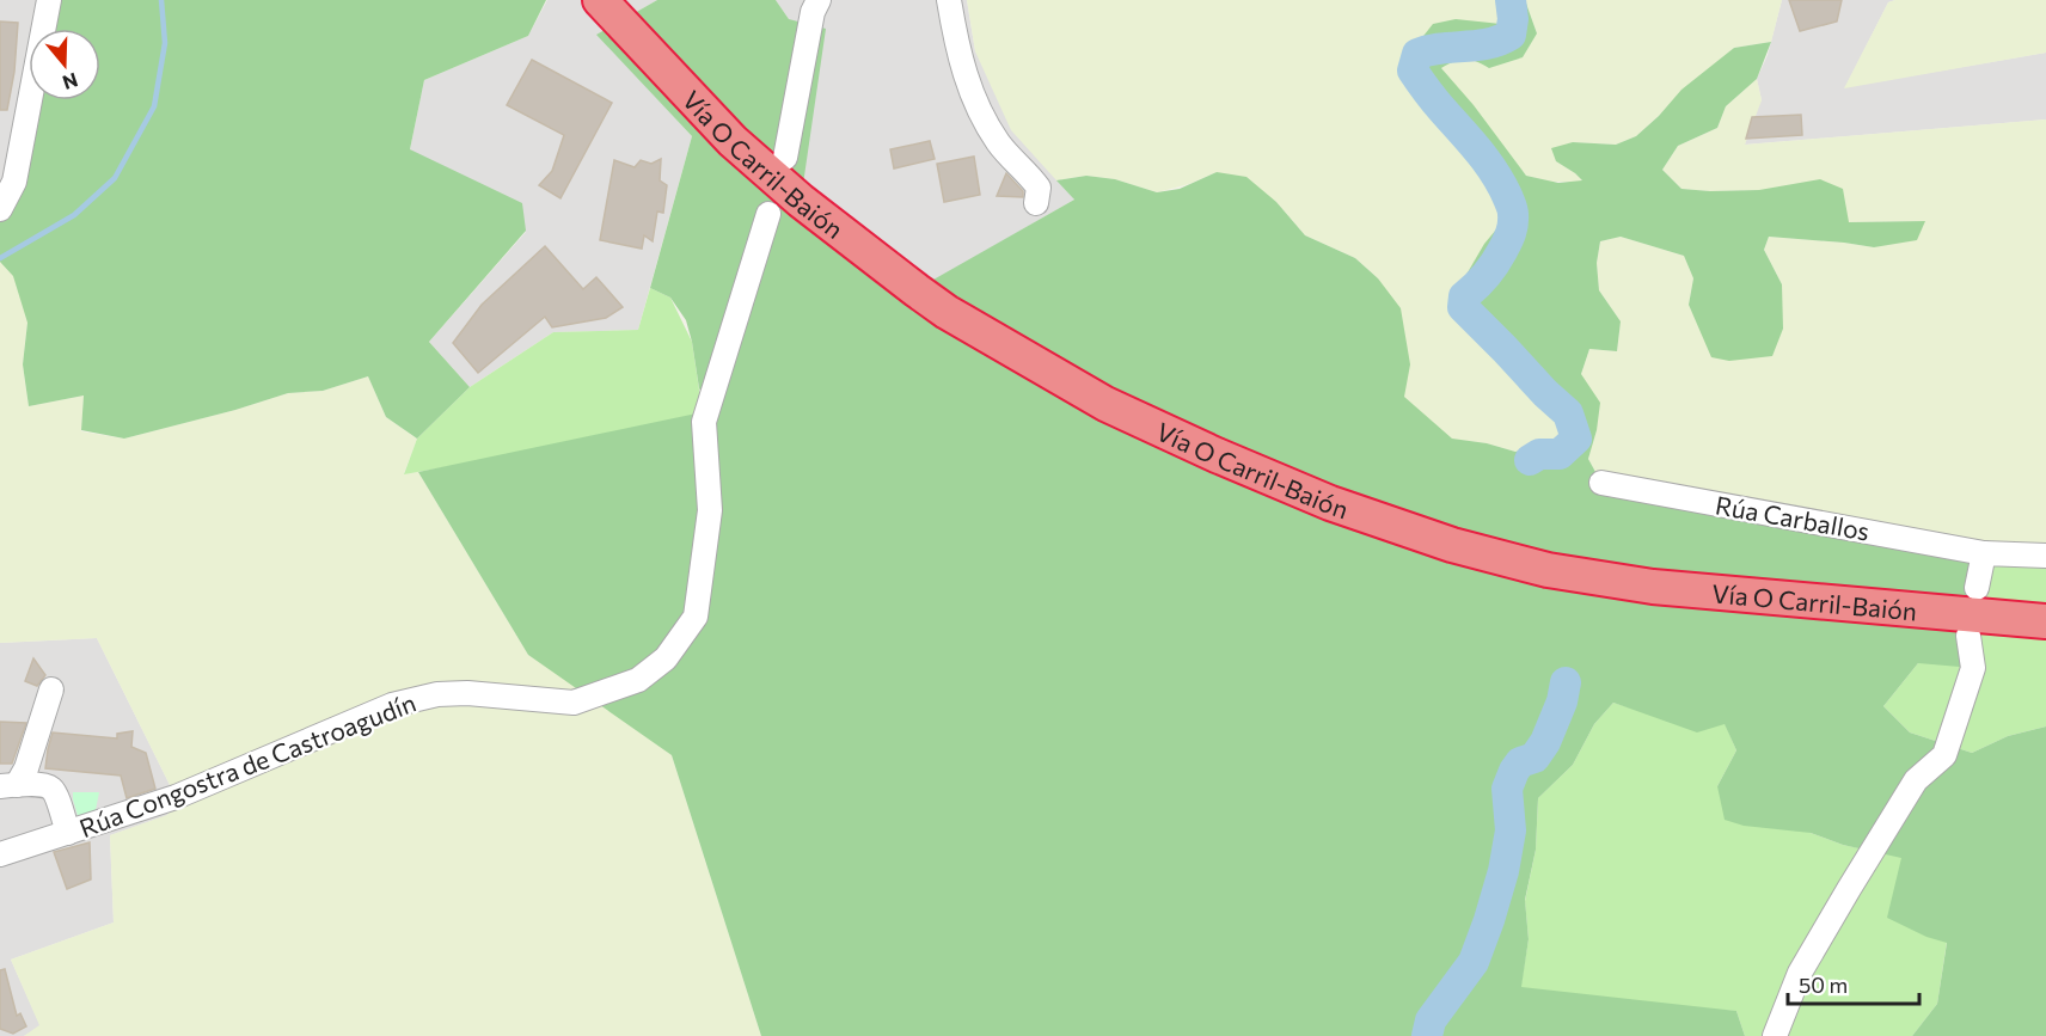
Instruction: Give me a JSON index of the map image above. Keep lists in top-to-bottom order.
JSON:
{
  "streets": {
    "highway": ["Vía O Carril-Baión"],
    "street": ["Rúa Carballos", "Rúa Congostra de Castroagudín"]
  },
  "scale_bar": "50 m",
  "north": "bottom"
}
